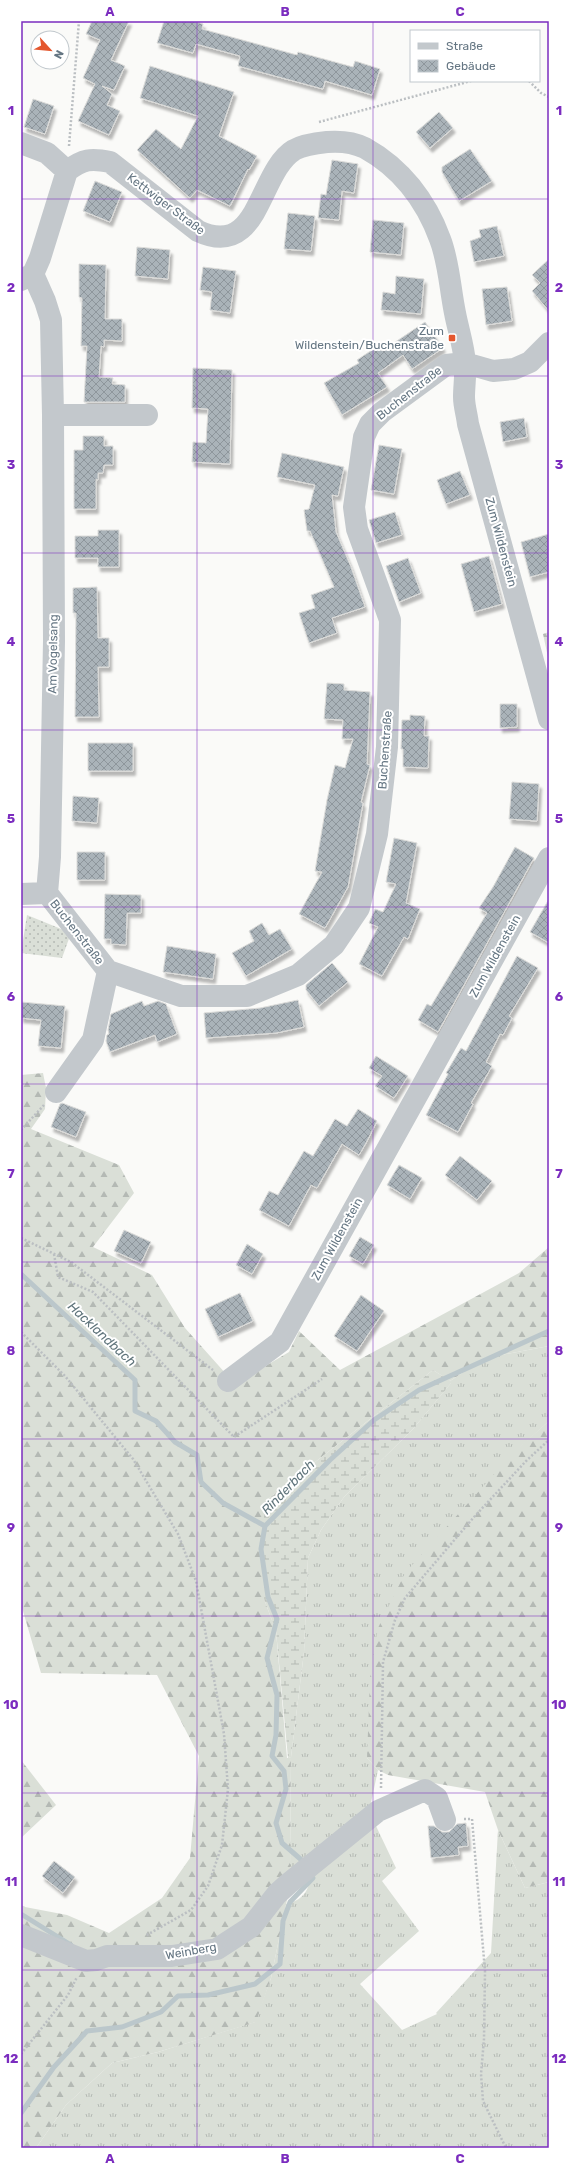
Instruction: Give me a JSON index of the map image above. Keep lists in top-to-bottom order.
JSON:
{
  "streets": {
    "street": [
      "Kettwiger Straße",
      "Buchenstraße",
      "Zum Wildenstein",
      "Am Vogelsang",
      "Weinberg"
    ]
  },
  "crossings": [
    ["Kettwiger Straße", "Buchenstraße"],
    ["Kettwiger Straße", "Zum Wildenstein"],
    ["Buchenstraße", "Zum Wildenstein"],
    ["Buchenstraße", "Am Vogelsang"]
  ],
  "water": ["Hacklandbach", "Rinderbach"],
  "places": {
    "transit": ["Zum Wildenstein/Buchenstraße"]
  },
  "legend": ["Straße", "Gebäude"],
  "north": "bottom right",
  "grid": {
    "columns": ["A", "B", "C"],
    "rows": [
      "1",
      "2",
      "3",
      "4",
      "5",
      "6",
      "7",
      "8",
      "9",
      "10",
      "11",
      "12"
    ]
  }
}
